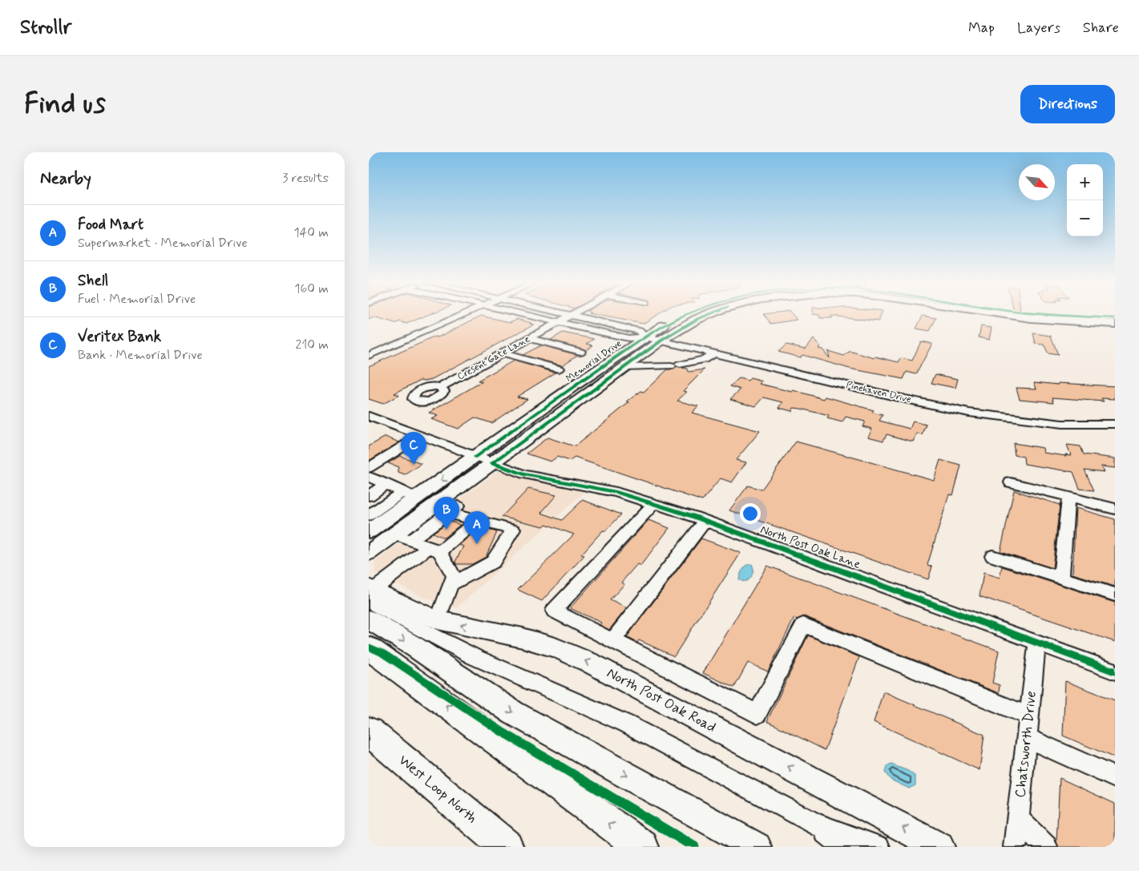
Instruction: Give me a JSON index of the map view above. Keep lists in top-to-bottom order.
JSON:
{
  "streets": {
    "highway": ["West Loop North"],
    "main road": ["Memorial Drive", "North Post Oak Road"],
    "street": [
      "Cresent Gate Lane",
      "Pinehaven Drive",
      "North Post Oak Lane",
      "Chatsworth Drive"
    ]
  },
  "crossings": [
    ["Memorial Drive", "Pinehaven Drive"],
    ["Memorial Drive", "North Post Oak Lane"],
    ["North Post Oak Lane", "Chatsworth Drive"]
  ],
  "north": "bottom right",
  "page": {
    "header": "Strollr",
    "nav": ["Map", "Layers", "Share"],
    "buttons": "Directions",
    "title": "Find us",
    "heading": ["Nearby", "3 results"],
    "map_buttons": ["+", "−"],
    "list": [
      {
        "mark": "A",
        "name": "Food Mart",
        "note": "Supermarket · Memorial Drive",
        "value": "140 m"
      },
      {
        "mark": "B",
        "name": "Shell",
        "note": "Fuel · Memorial Drive",
        "value": "160 m"
      },
      {
        "mark": "C",
        "name": "Veritex Bank",
        "note": "Bank · Memorial Drive",
        "value": "210 m"
      }
    ],
    "pins": ["C", "B", "A"]
  }
}
